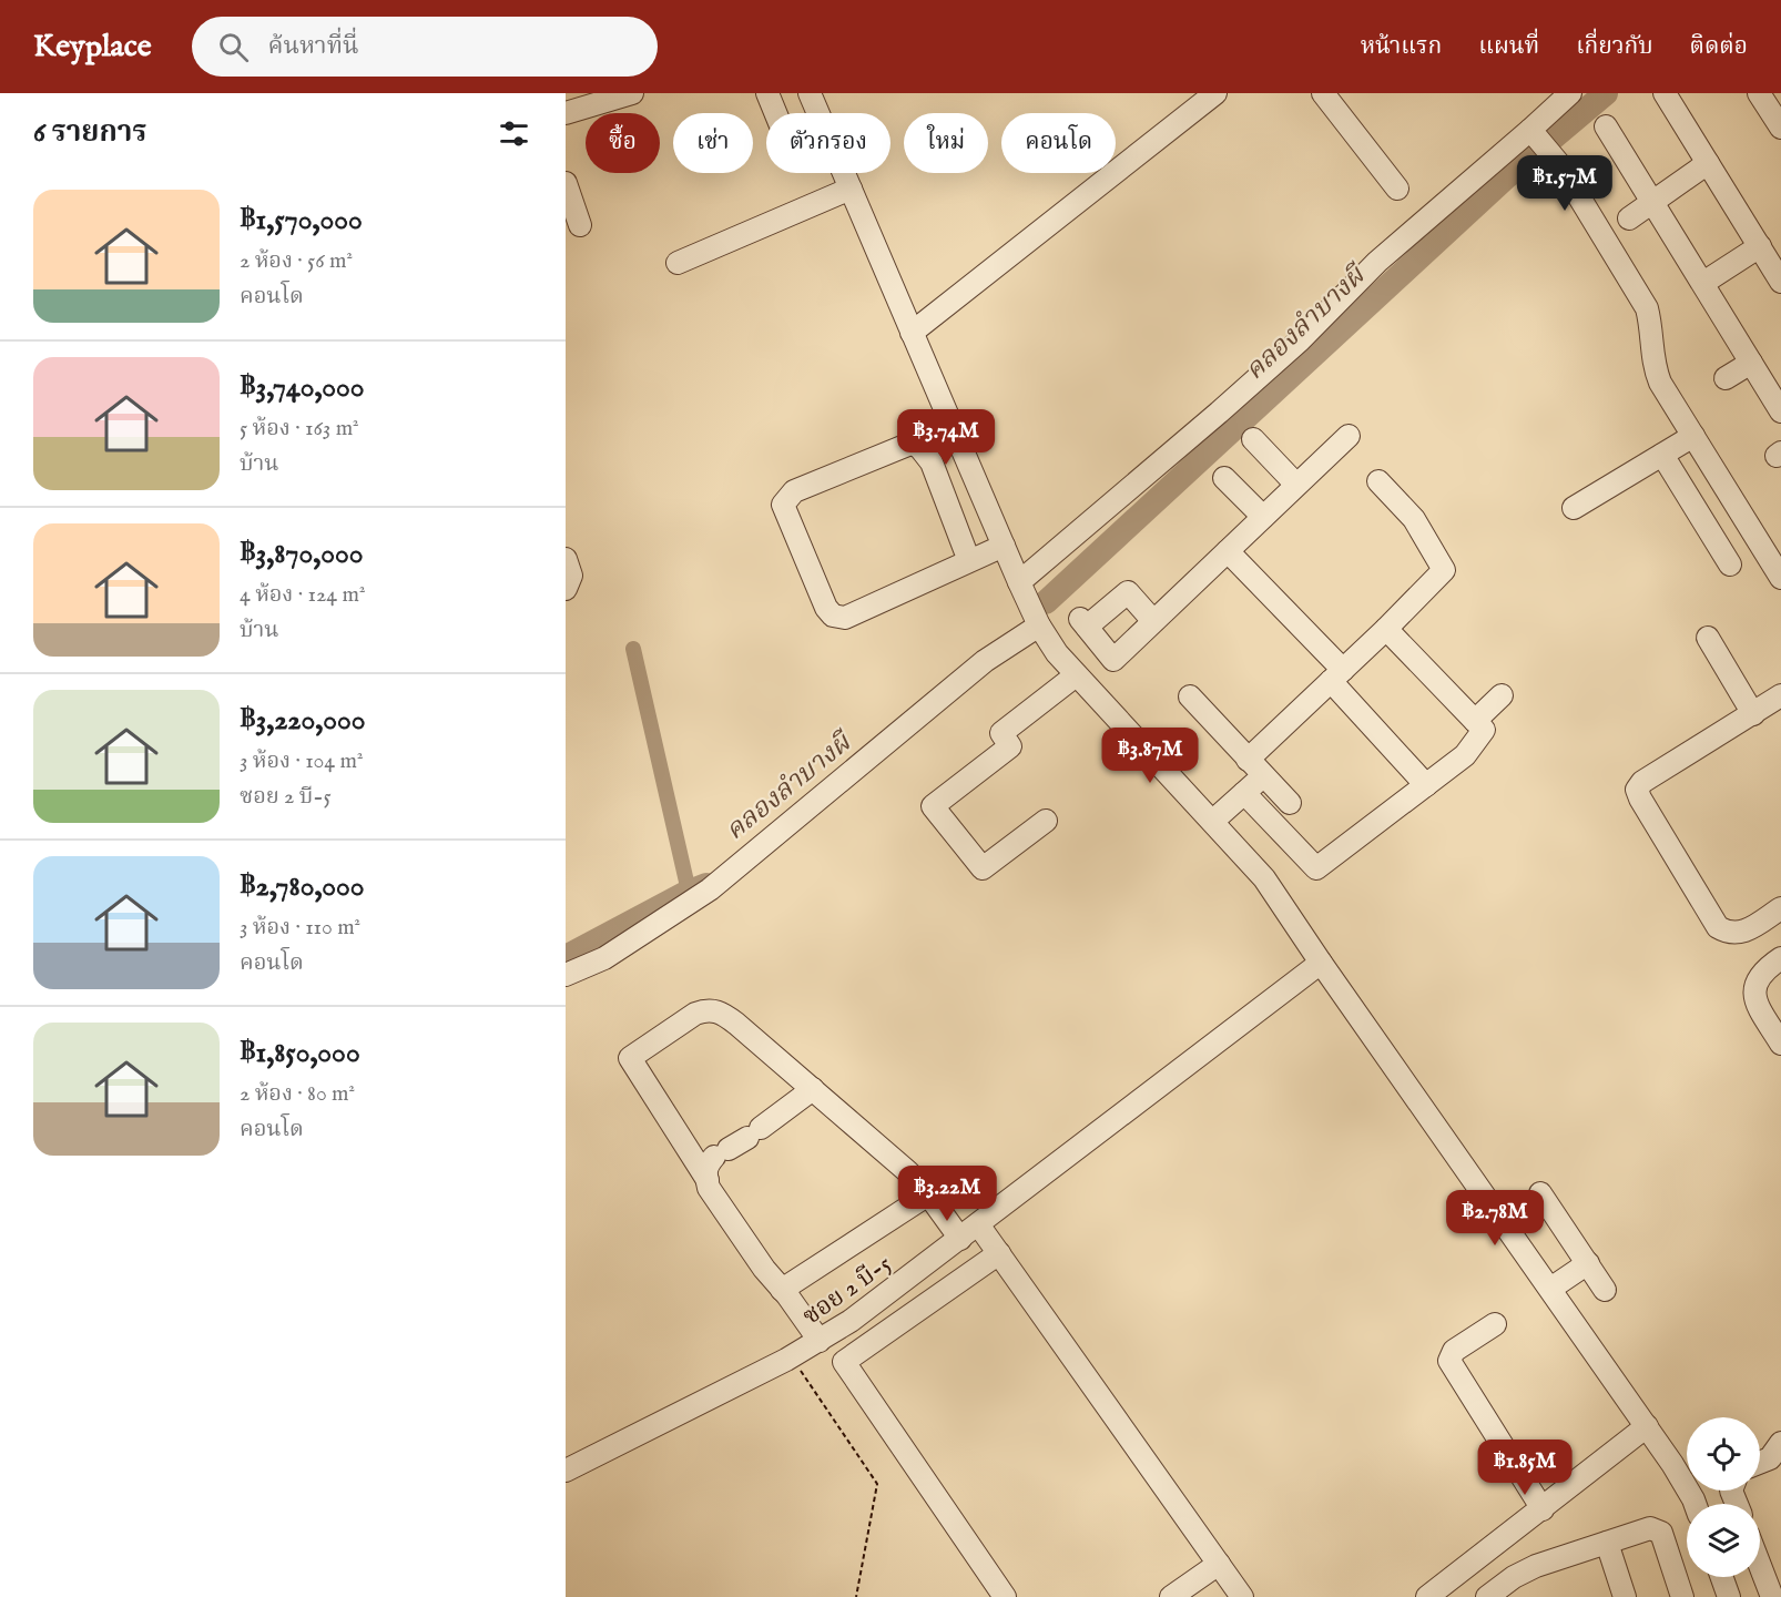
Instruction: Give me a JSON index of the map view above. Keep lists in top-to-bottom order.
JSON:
{
  "streets": {
    "street": ["ซอย 2 บี-5"]
  },
  "water": ["คลองลำบางผี"],
  "page": {
    "header": "Keyplace",
    "search": "ค้นหาที่นี่",
    "nav": [
      "หน้าแรก",
      "แผนที่",
      "เกี่ยวกับ",
      "ติดต่อ"
    ],
    "heading": "6 รายการ",
    "chip": [
      "ซื้อ",
      "เช่า",
      "ตัวกรอง",
      "ใหม่",
      "คอนโด"
    ],
    "price": [
      "฿1.57M",
      "฿3.74M",
      "฿3.87M",
      "฿3.22M",
      "฿2.78M",
      "฿1.85M"
    ],
    "list": [
      {
        "name": "฿1,570,000",
        "note": "2 ห้อง · 56 m² · คอนโด"
      },
      {
        "name": "฿3,740,000",
        "note": "5 ห้อง · 163 m² · บ้าน"
      },
      {
        "name": "฿3,870,000",
        "note": "4 ห้อง · 124 m² · บ้าน"
      },
      {
        "name": "฿3,220,000",
        "note": "3 ห้อง · 104 m² · ซอย 2 บี-5"
      },
      {
        "name": "฿2,780,000",
        "note": "3 ห้อง · 110 m² · คอนโด"
      },
      {
        "name": "฿1,850,000",
        "note": "2 ห้อง · 80 m² · คอนโด"
      }
    ]
  }
}
